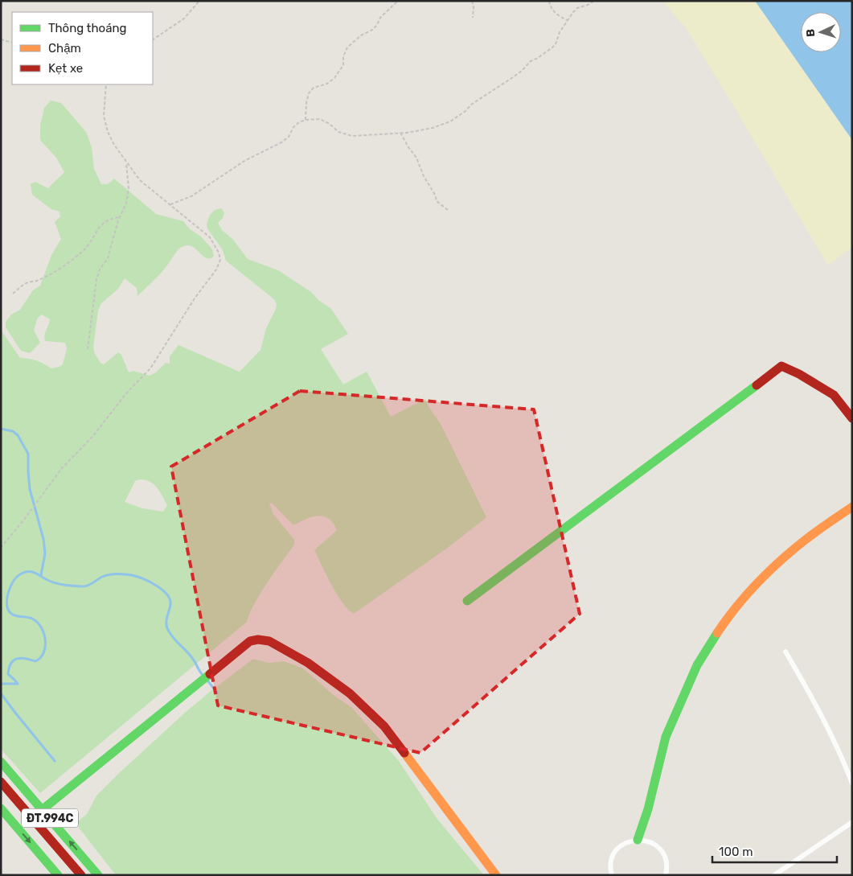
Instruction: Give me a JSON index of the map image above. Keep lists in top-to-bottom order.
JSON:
{
  "streets": {
    "street": ["ĐT.994C"]
  },
  "legend": ["Thông thoáng", "Chậm", "Kẹt xe"],
  "scale_bar": "100 m",
  "north": "left"
}
